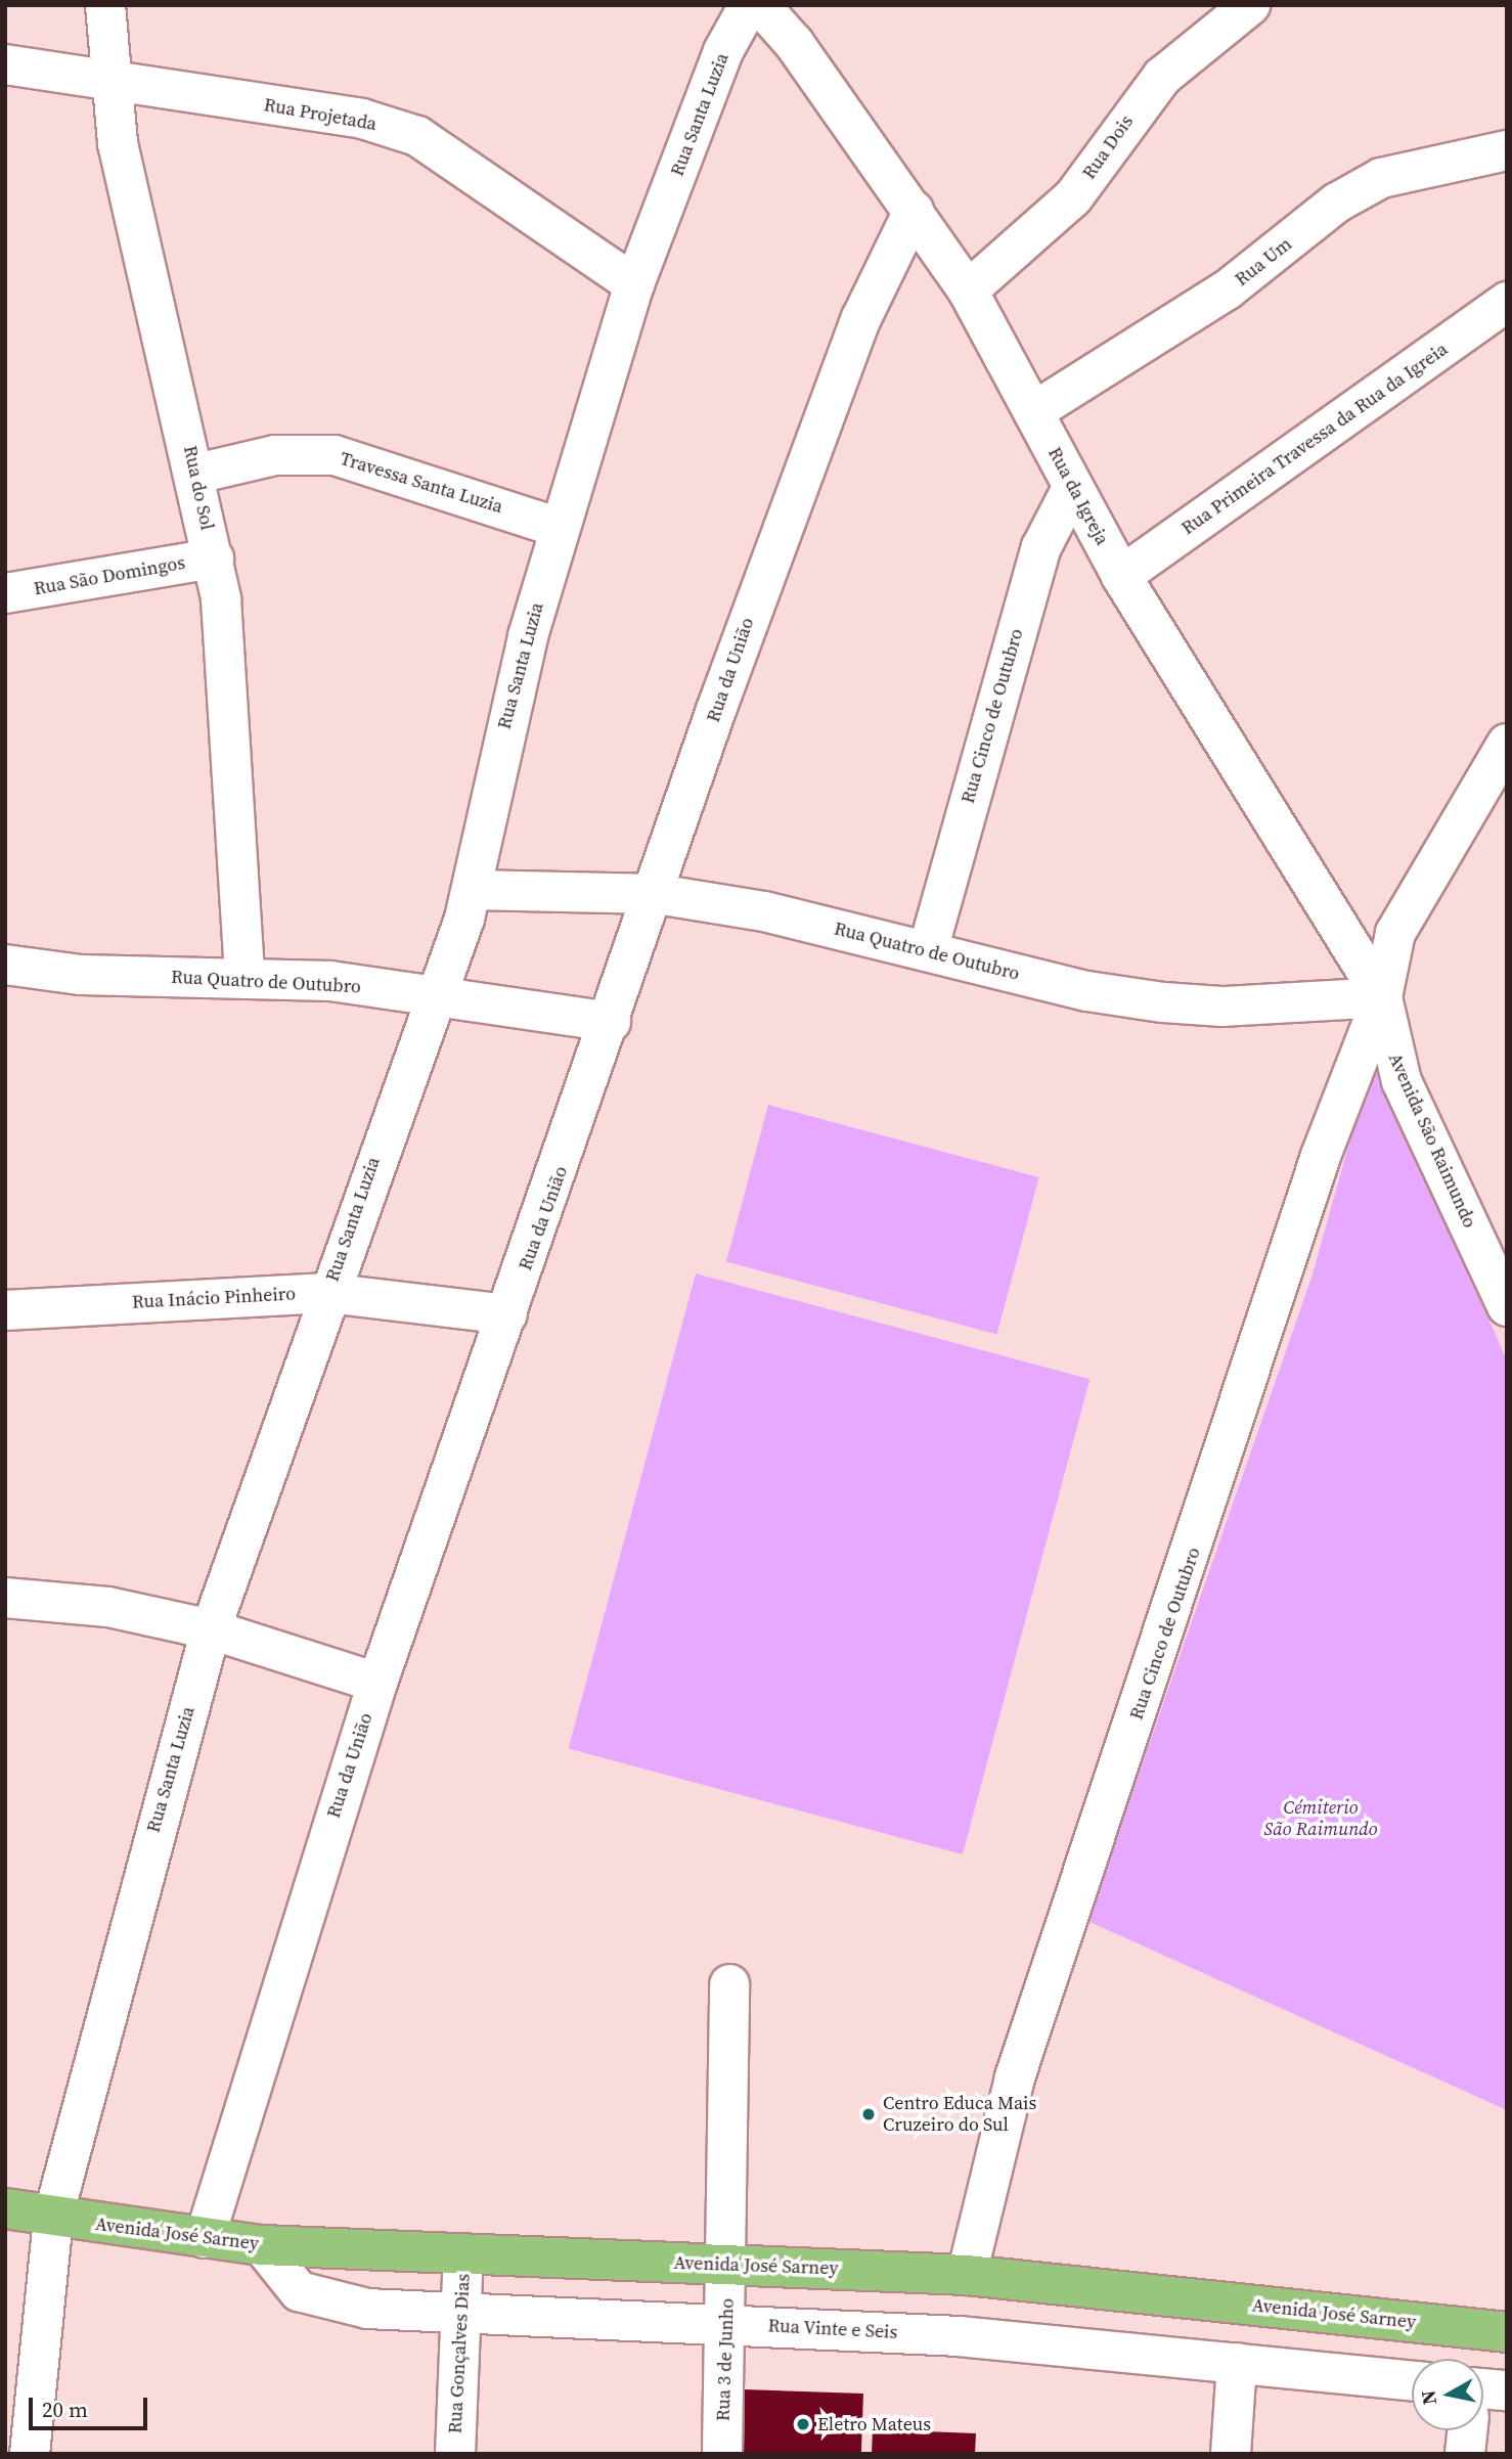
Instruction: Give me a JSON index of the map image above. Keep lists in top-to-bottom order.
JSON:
{
  "streets": {
    "main road": ["Avenida José Sarney"],
    "street": [
      "Rua Projetada",
      "Rua Santa Luzia",
      "Rua Dois",
      "Rua Um",
      "Rua Primeira Travessa da Rua da Igreia",
      "Travessa Santa Luzia",
      "Rua do Sol",
      "Rua da Igreja",
      "Rua São Domingos",
      "Rua da União",
      "Rua Cinco de Outubro",
      "Rua Quatro de Outubro",
      "Avenida São Raimundo",
      "Rua Inácio Pinheiro",
      "Rua Vinte e Seis",
      "Rua Gonçalves Dias",
      "Rua 3 de Junho"
    ]
  },
  "crossings": [
    ["Rua Projetada", "Rua Santa Luzia"],
    ["Rua Projetada", "Rua do Sol"],
    ["Rua Santa Luzia", "Travessa Santa Luzia"],
    ["Rua Santa Luzia", "Rua Quatro de Outubro"],
    ["Rua Santa Luzia", "Rua Inácio Pinheiro"],
    ["Rua Santa Luzia", "Avenida José Sarney"],
    ["Rua Dois", "Rua da Igreja"],
    ["Rua Um", "Rua da Igreja"],
    ["Rua Primeira Travessa da Rua da Igreia", "Rua da Igreja"],
    ["Travessa Santa Luzia", "Rua do Sol"],
    ["Rua do Sol", "Rua São Domingos"],
    ["Rua do Sol", "Rua Quatro de Outubro"],
    ["Rua da Igreja", "Rua da União"],
    ["Rua da Igreja", "Rua Cinco de Outubro"],
    ["Rua da Igreja", "Rua Quatro de Outubro"],
    ["Rua da Igreja", "Avenida São Raimundo"],
    ["Rua da União", "Rua Quatro de Outubro"],
    ["Rua da União", "Rua Inácio Pinheiro"],
    ["Rua da União", "Avenida José Sarney"],
    ["Rua Cinco de Outubro", "Rua Quatro de Outubro"],
    ["Rua Cinco de Outubro", "Avenida São Raimundo"],
    ["Rua Cinco de Outubro", "Avenida José Sarney"],
    ["Rua Quatro de Outubro", "Avenida São Raimundo"],
    ["Avenida José Sarney", "Rua Vinte e Seis"],
    ["Avenida José Sarney", "Rua Gonçalves Dias"],
    ["Avenida José Sarney", "Rua 3 de Junho"],
    ["Rua Vinte e Seis", "Rua Gonçalves Dias"],
    ["Rua Vinte e Seis", "Rua 3 de Junho"]
  ],
  "parks": ["Cémiterio São Raimundo"],
  "places": ["Centro Educa Mais Cruzeiro do Sul", "Eletro Mateus"],
  "scale_bar": "20 m",
  "north": "left"
}
